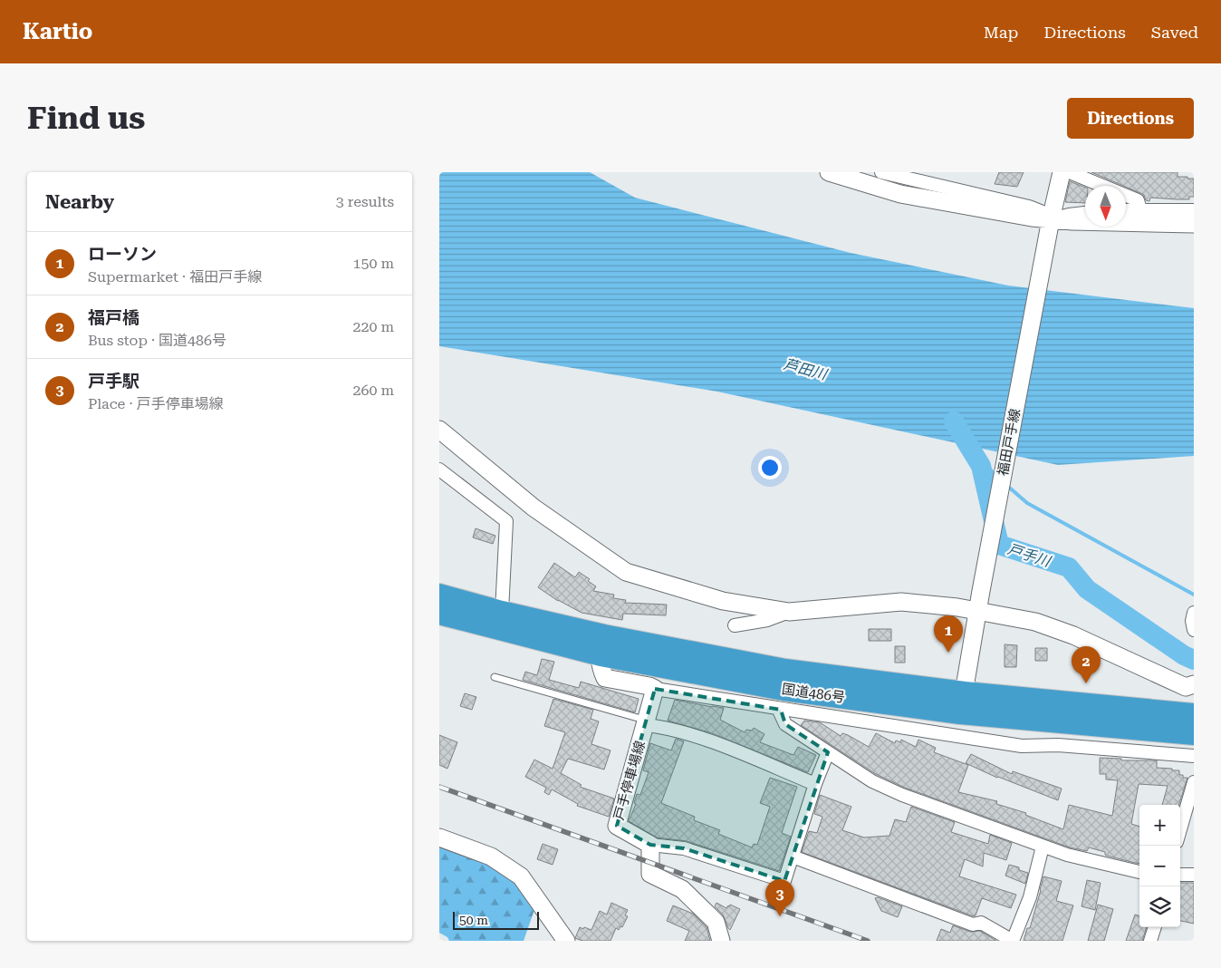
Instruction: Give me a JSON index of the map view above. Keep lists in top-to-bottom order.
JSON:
{
  "streets": {
    "highway": ["国道486号"],
    "street": ["福田戸手線", "戸手停車場線"]
  },
  "crossings": [
    ["福田戸手線", "国道486号"]
  ],
  "water": ["芦田川", "戸手川"],
  "scale_bar": "50 m",
  "north": "bottom",
  "page": {
    "header": "Kartio",
    "nav": ["Map", "Directions", "Saved"],
    "buttons": "Directions",
    "title": "Find us",
    "heading": ["Nearby", "3 results"],
    "list": [
      {
        "mark": "1",
        "name": "ローソン",
        "note": "Supermarket · 福田戸手線",
        "value": "150 m"
      },
      {
        "mark": "2",
        "name": "福戸橋",
        "note": "Bus stop · 国道486号",
        "value": "220 m"
      },
      {
        "mark": "3",
        "name": "戸手駅",
        "note": "Place · 戸手停車場線",
        "value": "260 m"
      }
    ],
    "pins": ["1", "2", "3"],
    "map_buttons": ["+", "−"],
    "scale": "50 m"
  }
}
